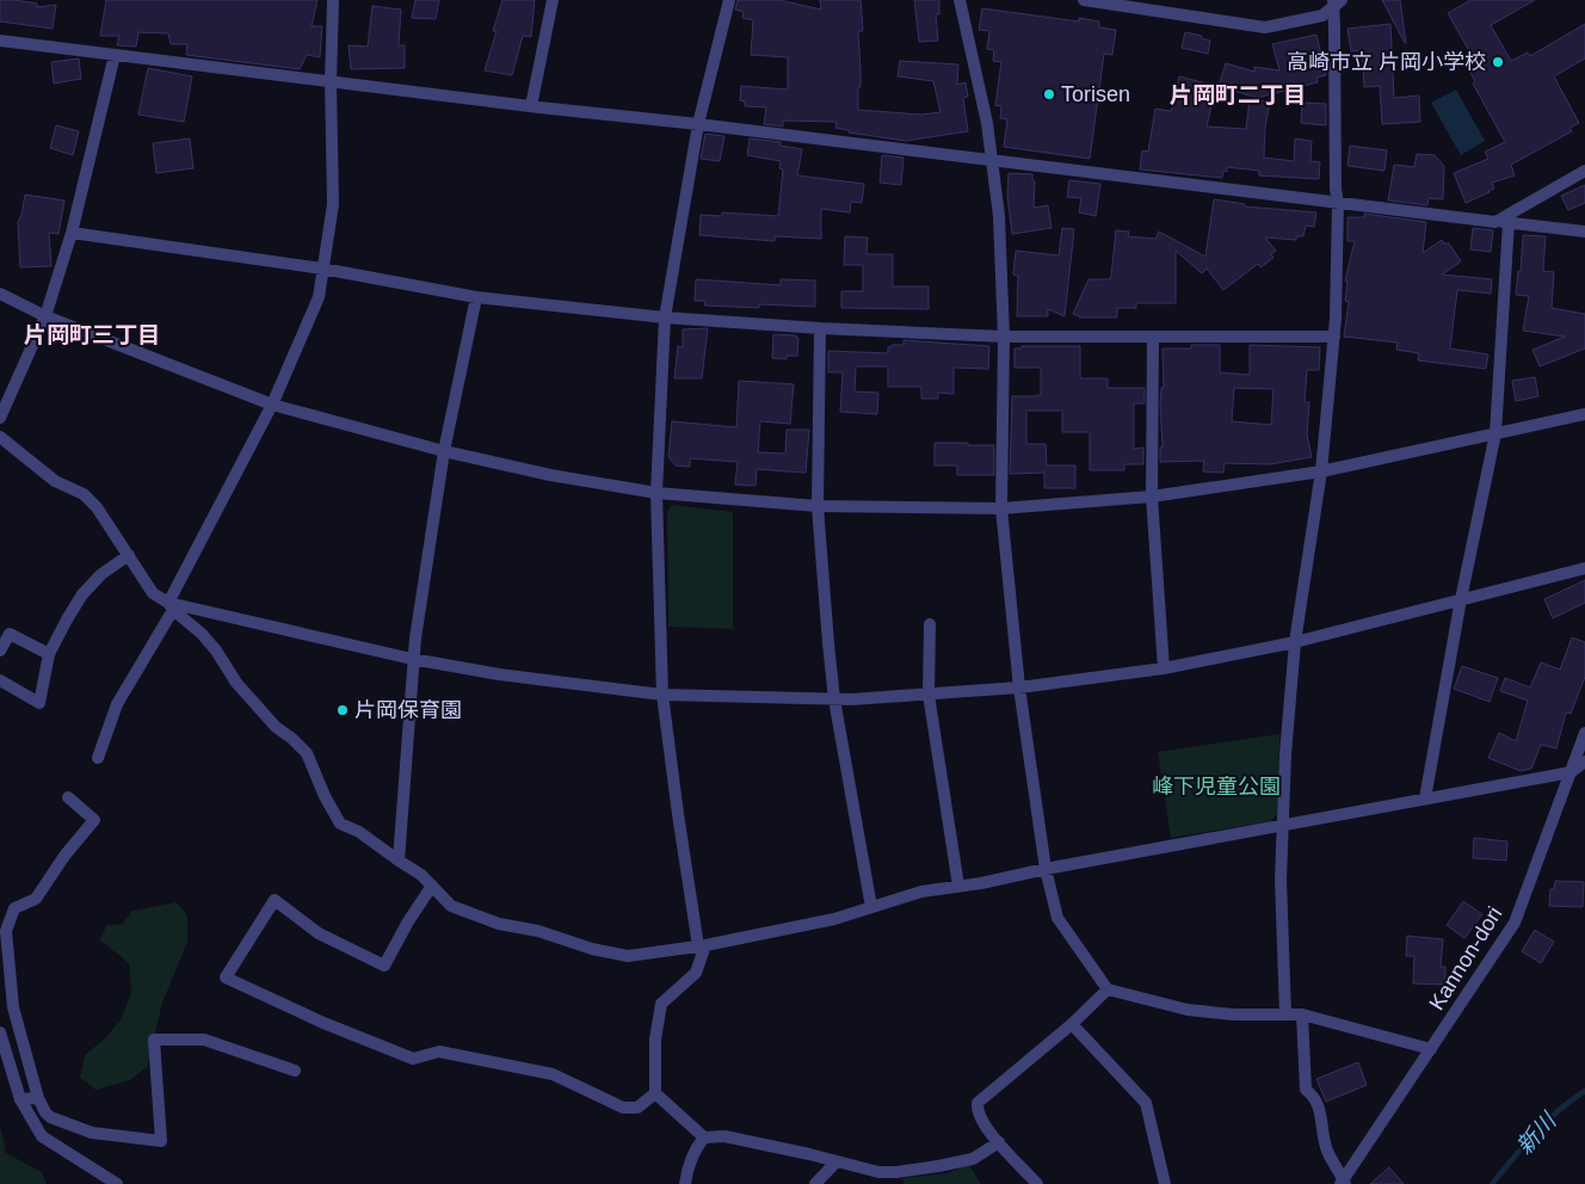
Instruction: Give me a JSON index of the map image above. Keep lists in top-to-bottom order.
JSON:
{
  "streets": {
    "street": ["Kannon-dori"]
  },
  "districts": ["片岡町二丁目", "片岡町三丁目"],
  "water": ["新川"],
  "parks": ["峰下児童公園"],
  "places": ["高崎市立 片岡小学校", "Torisen", "片岡保育園"]
}
